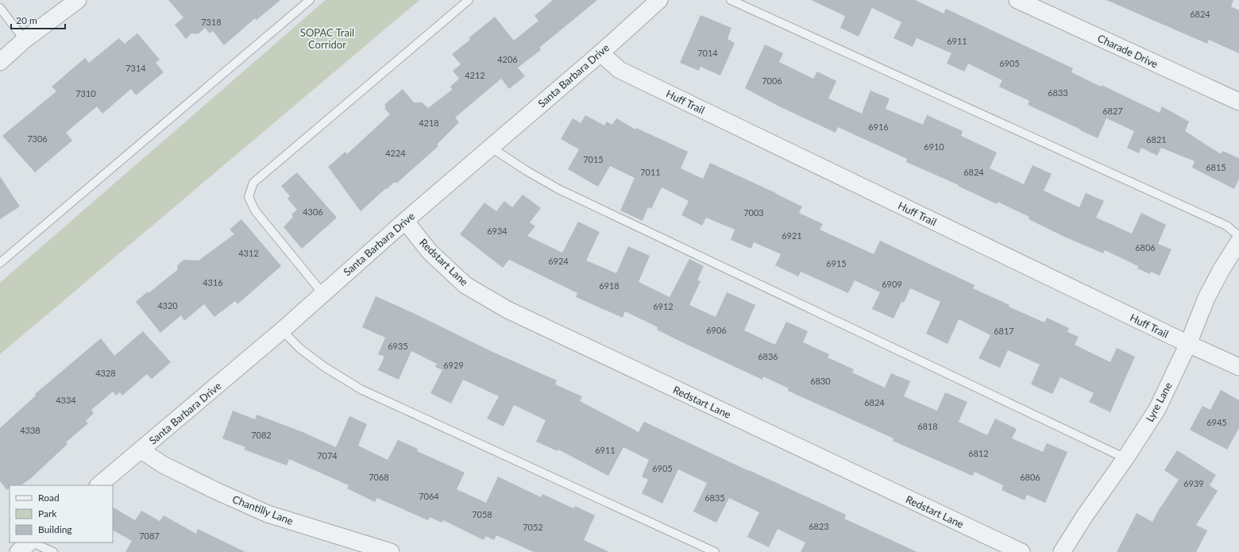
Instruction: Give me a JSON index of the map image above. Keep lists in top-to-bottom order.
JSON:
{
  "streets": {
    "street": [
      "Charade Drive",
      "Santa Barbara Drive",
      "Huff Trail",
      "Redstart Lane",
      "Lyre Lane",
      "Chantilly Lane"
    ]
  },
  "crossings": [
    ["Santa Barbara Drive", "Huff Trail"],
    ["Santa Barbara Drive", "Redstart Lane"],
    ["Santa Barbara Drive", "Chantilly Lane"],
    ["Huff Trail", "Lyre Lane"]
  ],
  "parks": ["SOPAC Trail Corridor"],
  "house_numbers": [
    "6824",
    "7318",
    "6911",
    "7014",
    "4206",
    "6905",
    "7314",
    "4212",
    "7006",
    "6833",
    "7310",
    "6827",
    "4218",
    "6916",
    "7306",
    "6821",
    "6910",
    "4224",
    "7015",
    "6815",
    "7011",
    "6824",
    "4306",
    "7003",
    "6934",
    "6921",
    "6806",
    "4312",
    "6924",
    "6915",
    "4316",
    "6909",
    "6918",
    "4320",
    "6912",
    "6906",
    "6817",
    "6935",
    "6836",
    "6929",
    "4328",
    "6830",
    "4334",
    "6824",
    "6945",
    "6818",
    "4338",
    "7082",
    "6911",
    "6812",
    "7074",
    "6905",
    "7068",
    "6806",
    "6939",
    "7064",
    "6835",
    "7058",
    "6823",
    "7052",
    "7087"
  ],
  "legend": ["Road", "Park", "Building"],
  "scale_bar": "20 m"
}
